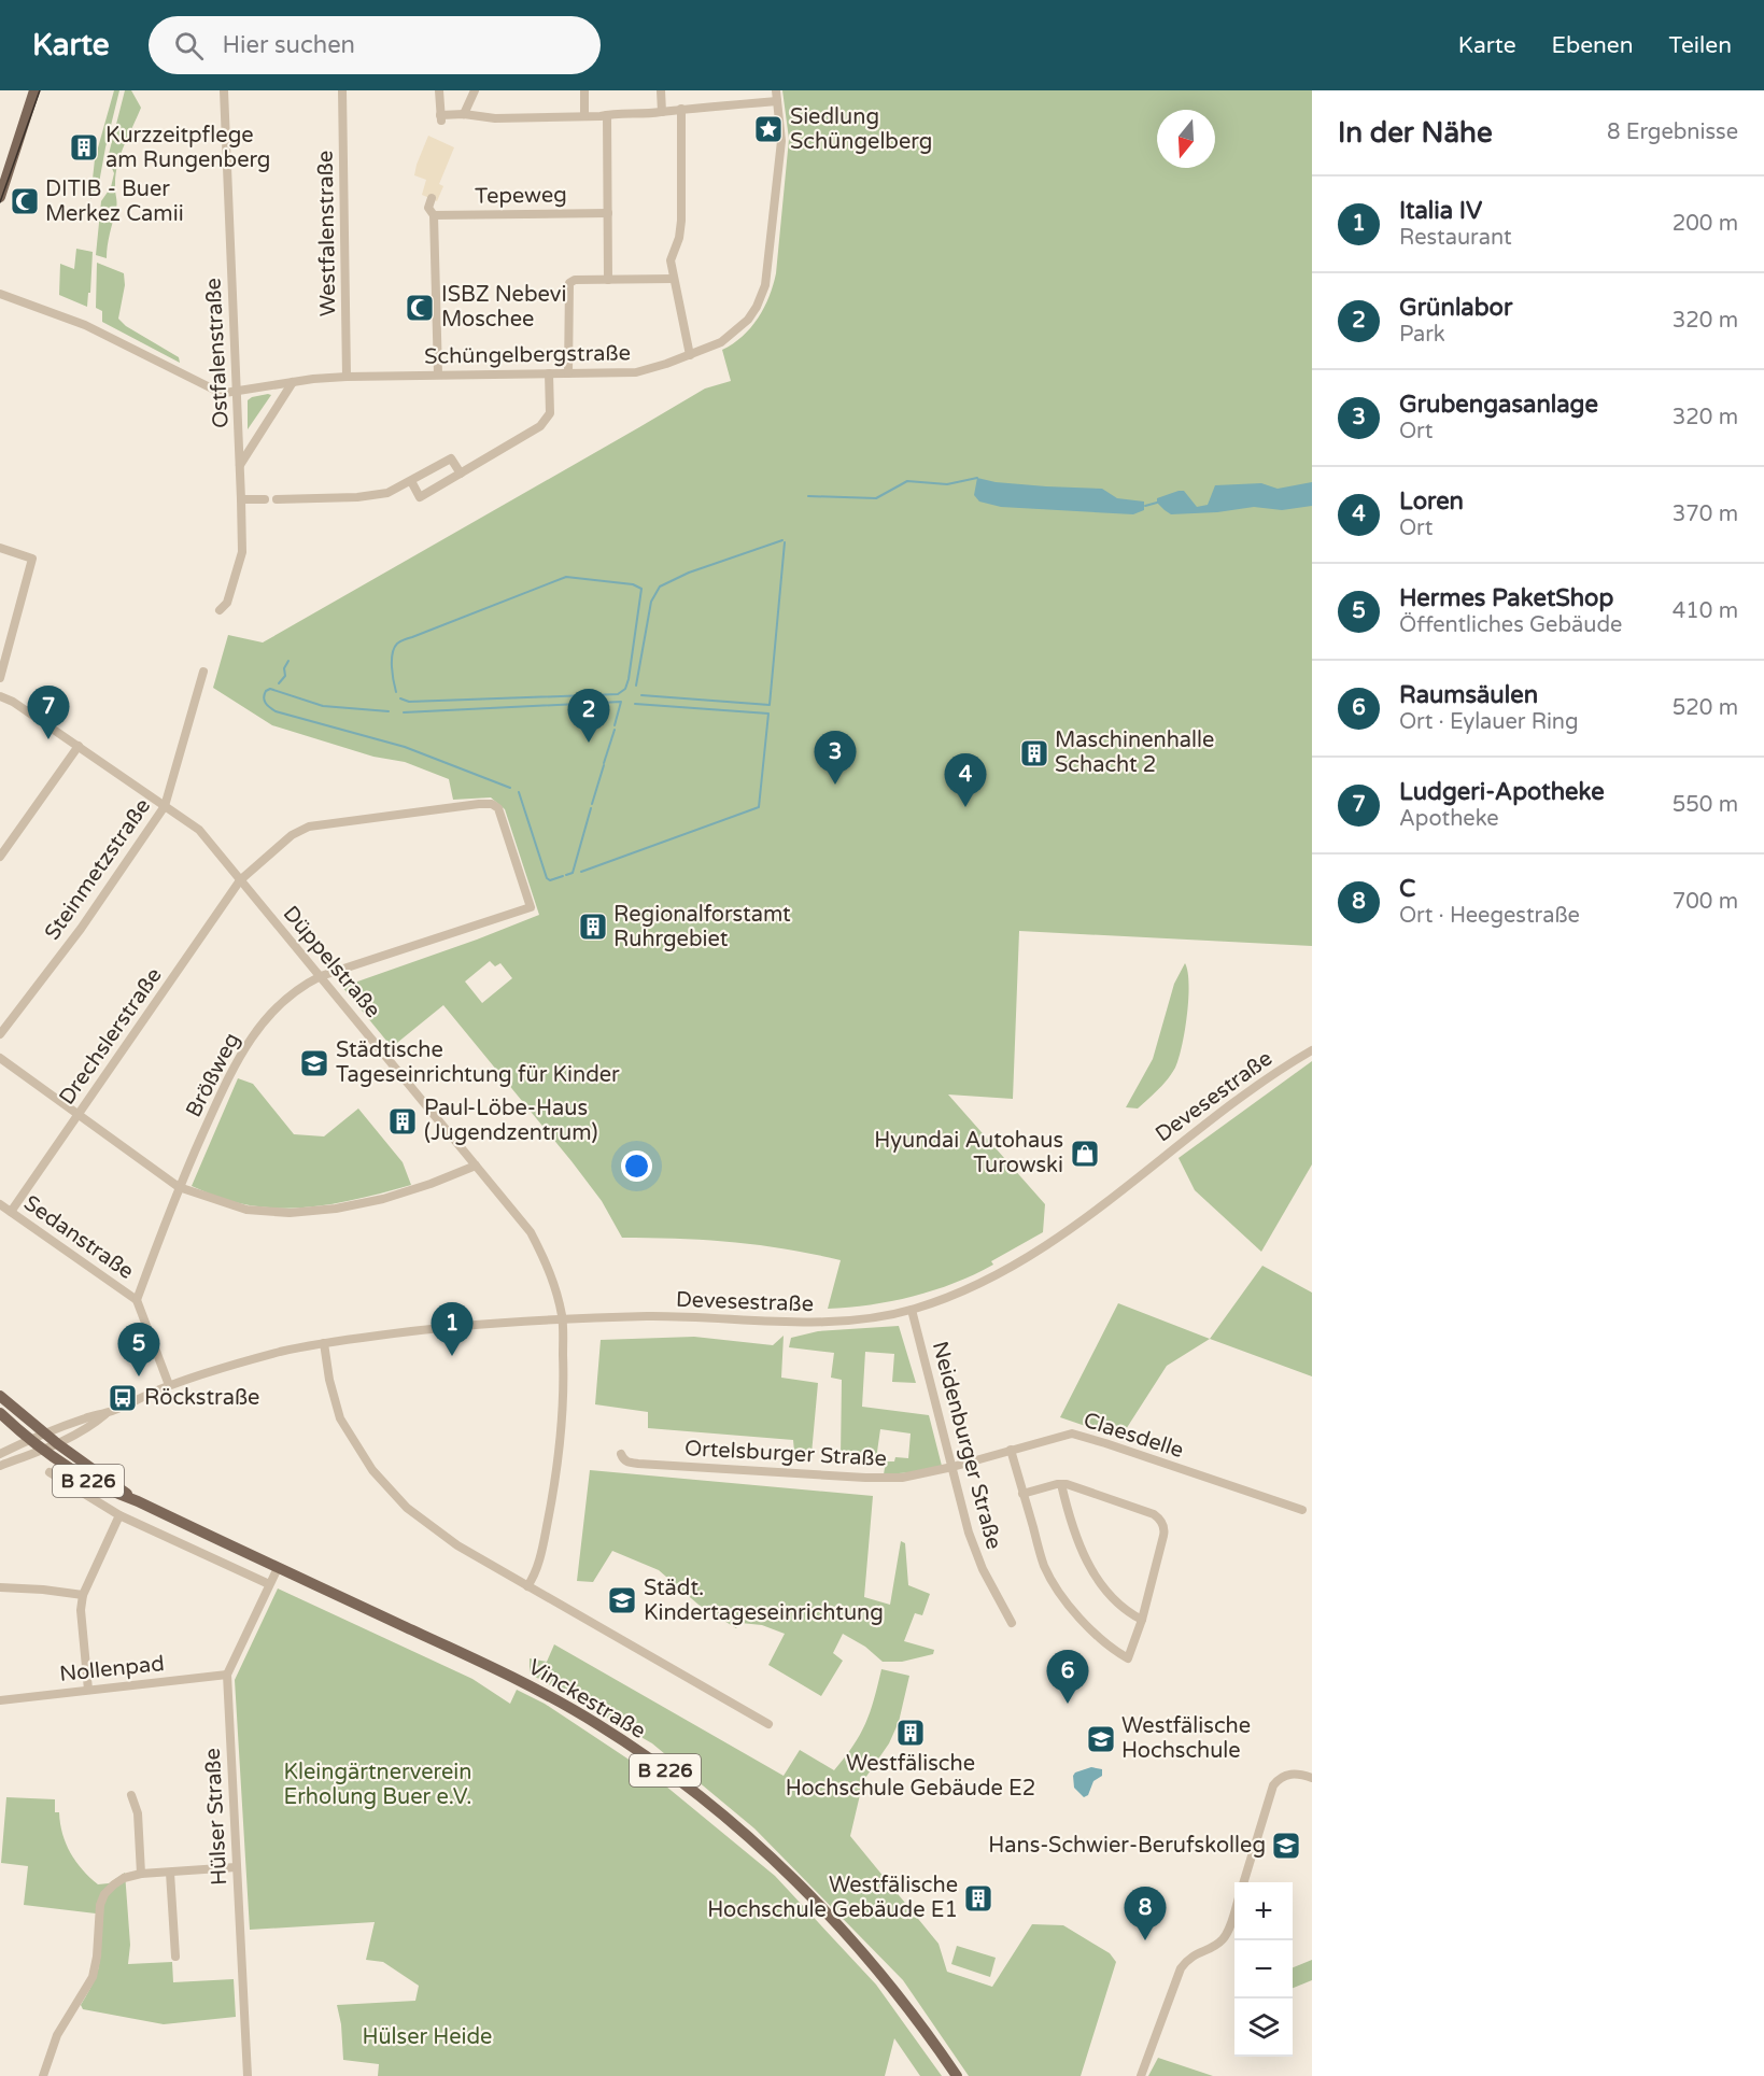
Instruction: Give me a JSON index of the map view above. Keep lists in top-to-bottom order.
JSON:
{
  "streets": {
    "main road": ["B 226", "Vinckestraße"],
    "street": [
      "Tepeweg",
      "Westfalenstraße",
      "Ostfalenstraße",
      "Schüngelbergstraße",
      "Steinmetzstraße",
      "Düppelstraße",
      "Drechslerstraße",
      "Brößweg",
      "Devesestraße",
      "Sedanstraße",
      "Claesdelle",
      "Neidenburger Straße",
      "Ortelsburger Straße",
      "Nollenpad",
      "Hülser Straße"
    ]
  },
  "crossings": [
    ["Westfalenstraße", "Schüngelbergstraße"],
    ["Ostfalenstraße", "Schüngelbergstraße"],
    ["Steinmetzstraße", "Düppelstraße"],
    ["Düppelstraße", "Drechslerstraße"],
    ["Düppelstraße", "Brößweg"],
    ["Düppelstraße", "Devesestraße"],
    ["Drechslerstraße", "Brößweg"],
    ["Drechslerstraße", "Sedanstraße"],
    ["Brößweg", "Sedanstraße"],
    ["Devesestraße", "Neidenburger Straße"],
    ["Devesestraße", "Vinckestraße"],
    ["Claesdelle", "Neidenburger Straße"],
    ["Claesdelle", "Ortelsburger Straße"],
    ["Neidenburger Straße", "Ortelsburger Straße"],
    ["Nollenpad", "Hülser Straße"],
    ["Vinckestraße", "Hülser Straße"]
  ],
  "parks": ["Kleingärtnerverein Erholung Buer e.V.", "Hülser Heide"],
  "places": {
    "place": ["Siedlung Schüngelberg"],
    "building": [
      "Kurzzeitpflege am Rungenberg",
      "Maschinenhalle Schacht 2",
      "Regionalforstamt Ruhrgebiet",
      "Paul-Löbe-Haus (Jugendzentrum)",
      "Westfälische Hochschule Gebäude E2",
      "Westfälische Hochschule Gebäude E1"
    ],
    "mosque": ["DITIB - Buer Merkez Camii", "ISBZ Nebevi Moschee"],
    "school or university": [
      "Städtische Tageseinrichtung für Kinder",
      "Städt. Kindertageseinrichtung",
      "Westfälische Hochschule",
      "Hans-Schwier-Berufskolleg"
    ],
    "shop": ["Hyundai Autohaus Turowski"],
    "bus stop": ["Röckstraße"]
  },
  "north": "bottom",
  "page": {
    "header": "Karte",
    "search": "Hier suchen",
    "nav": ["Karte", "Ebenen", "Teilen"],
    "heading": ["In der Nähe", "8 Ergebnisse"],
    "list": [
      {
        "mark": "1",
        "name": "Italia IV",
        "note": "Restaurant",
        "value": "200 m"
      },
      {
        "mark": "2",
        "name": "Grünlabor",
        "note": "Park",
        "value": "320 m"
      },
      {
        "mark": "3",
        "name": "Grubengasanlage",
        "note": "Ort",
        "value": "320 m"
      },
      {
        "mark": "4",
        "name": "Loren",
        "note": "Ort",
        "value": "370 m"
      },
      {
        "mark": "5",
        "name": "Hermes PaketShop",
        "note": "Öffentliches Gebäude",
        "value": "410 m"
      },
      {
        "mark": "6",
        "name": "Raumsäulen",
        "note": "Ort · Eylauer Ring",
        "value": "520 m"
      },
      {
        "mark": "7",
        "name": "Ludgeri-Apotheke",
        "note": "Apotheke",
        "value": "550 m"
      },
      {
        "mark": "8",
        "name": "C",
        "note": "Ort · Heegestraße",
        "value": "700 m"
      }
    ],
    "pins": [
      "7",
      "2",
      "3",
      "4",
      "1",
      "5",
      "6",
      "8"
    ],
    "map_buttons": ["+", "−"]
  }
}
